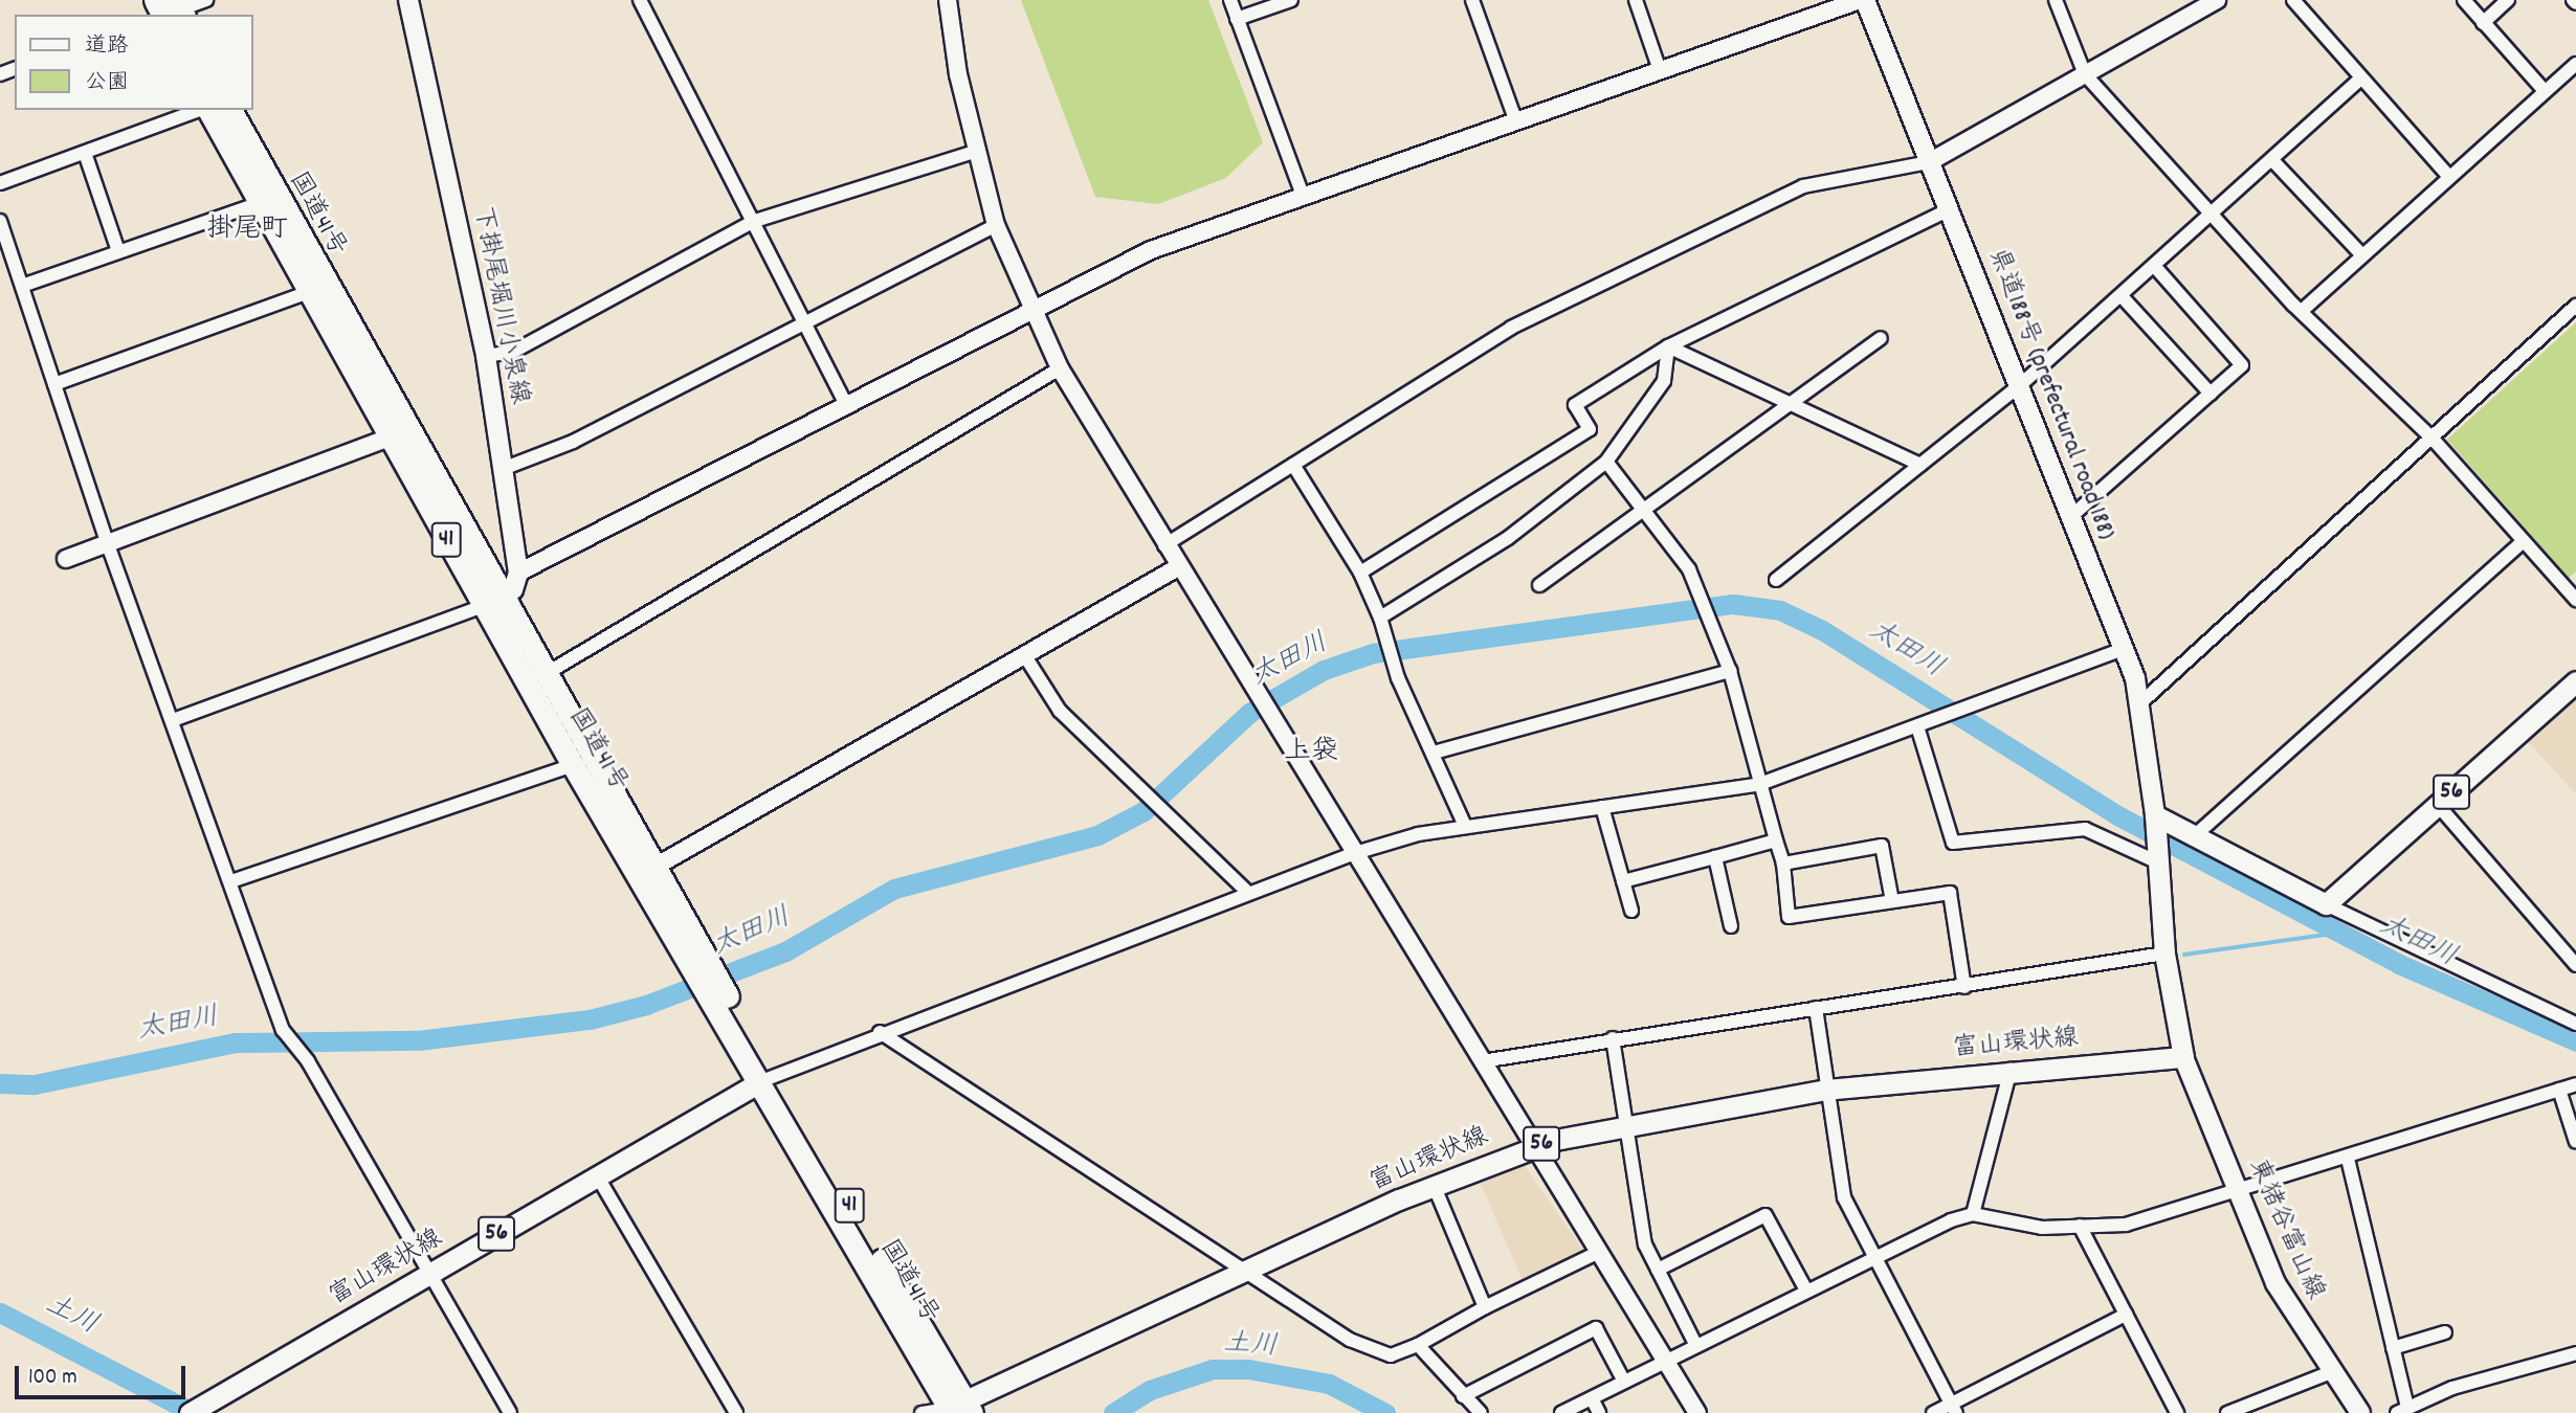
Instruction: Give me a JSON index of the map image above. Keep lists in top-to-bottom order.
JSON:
{
  "streets": {
    "highway": ["国道41号", "41"],
    "main road": [
      "下掛尾堀川小泉線",
      "県道188号 (prefectural road 188)",
      "56",
      "富山環状線",
      "東猪谷富山線"
    ]
  },
  "crossings": [
    ["国道41号", "富山環状線"],
    ["富山環状線", "東猪谷富山線"]
  ],
  "districts": ["掛尾町", "上袋"],
  "water": ["太田川", "土川"],
  "legend": ["道路", "公園"],
  "scale_bar": "100 m"
}
